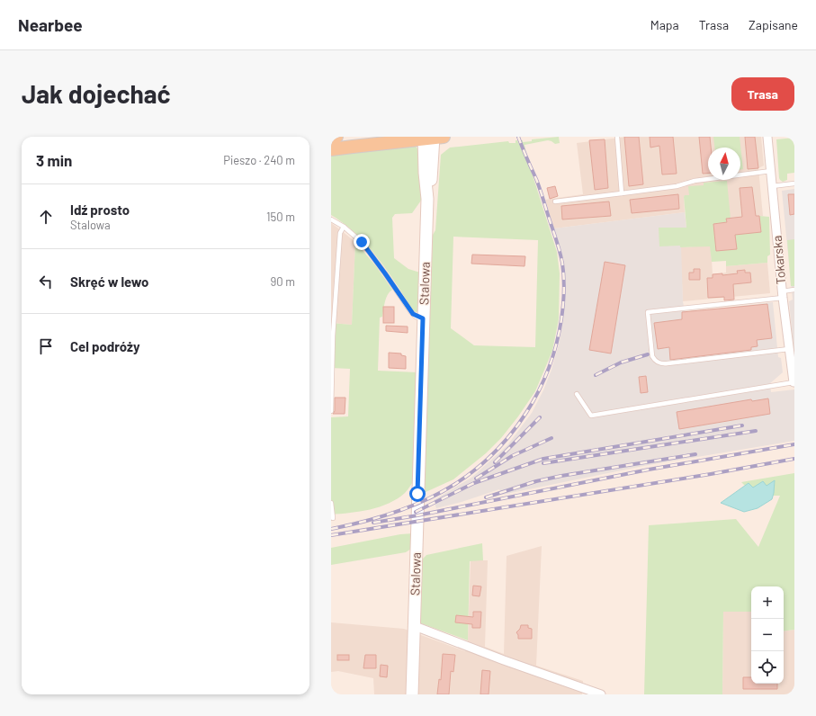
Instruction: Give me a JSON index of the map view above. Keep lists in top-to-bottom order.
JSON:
{
  "streets": {
    "street": ["Tokarska", "Stalowa"]
  },
  "north": "top",
  "page": {
    "header": "Nearbee",
    "nav": ["Mapa", "Trasa", "Zapisane"],
    "buttons": "Trasa",
    "title": "Jak dojechać",
    "heading": ["3 min", "Pieszo · 240 m"],
    "list": [
      ["Idź prosto", "Stalowa", "150 m"],
      ["Skręć w lewo", "90 m"],
      "Cel podróży"
    ],
    "map_buttons": ["+", "−"]
  }
}
